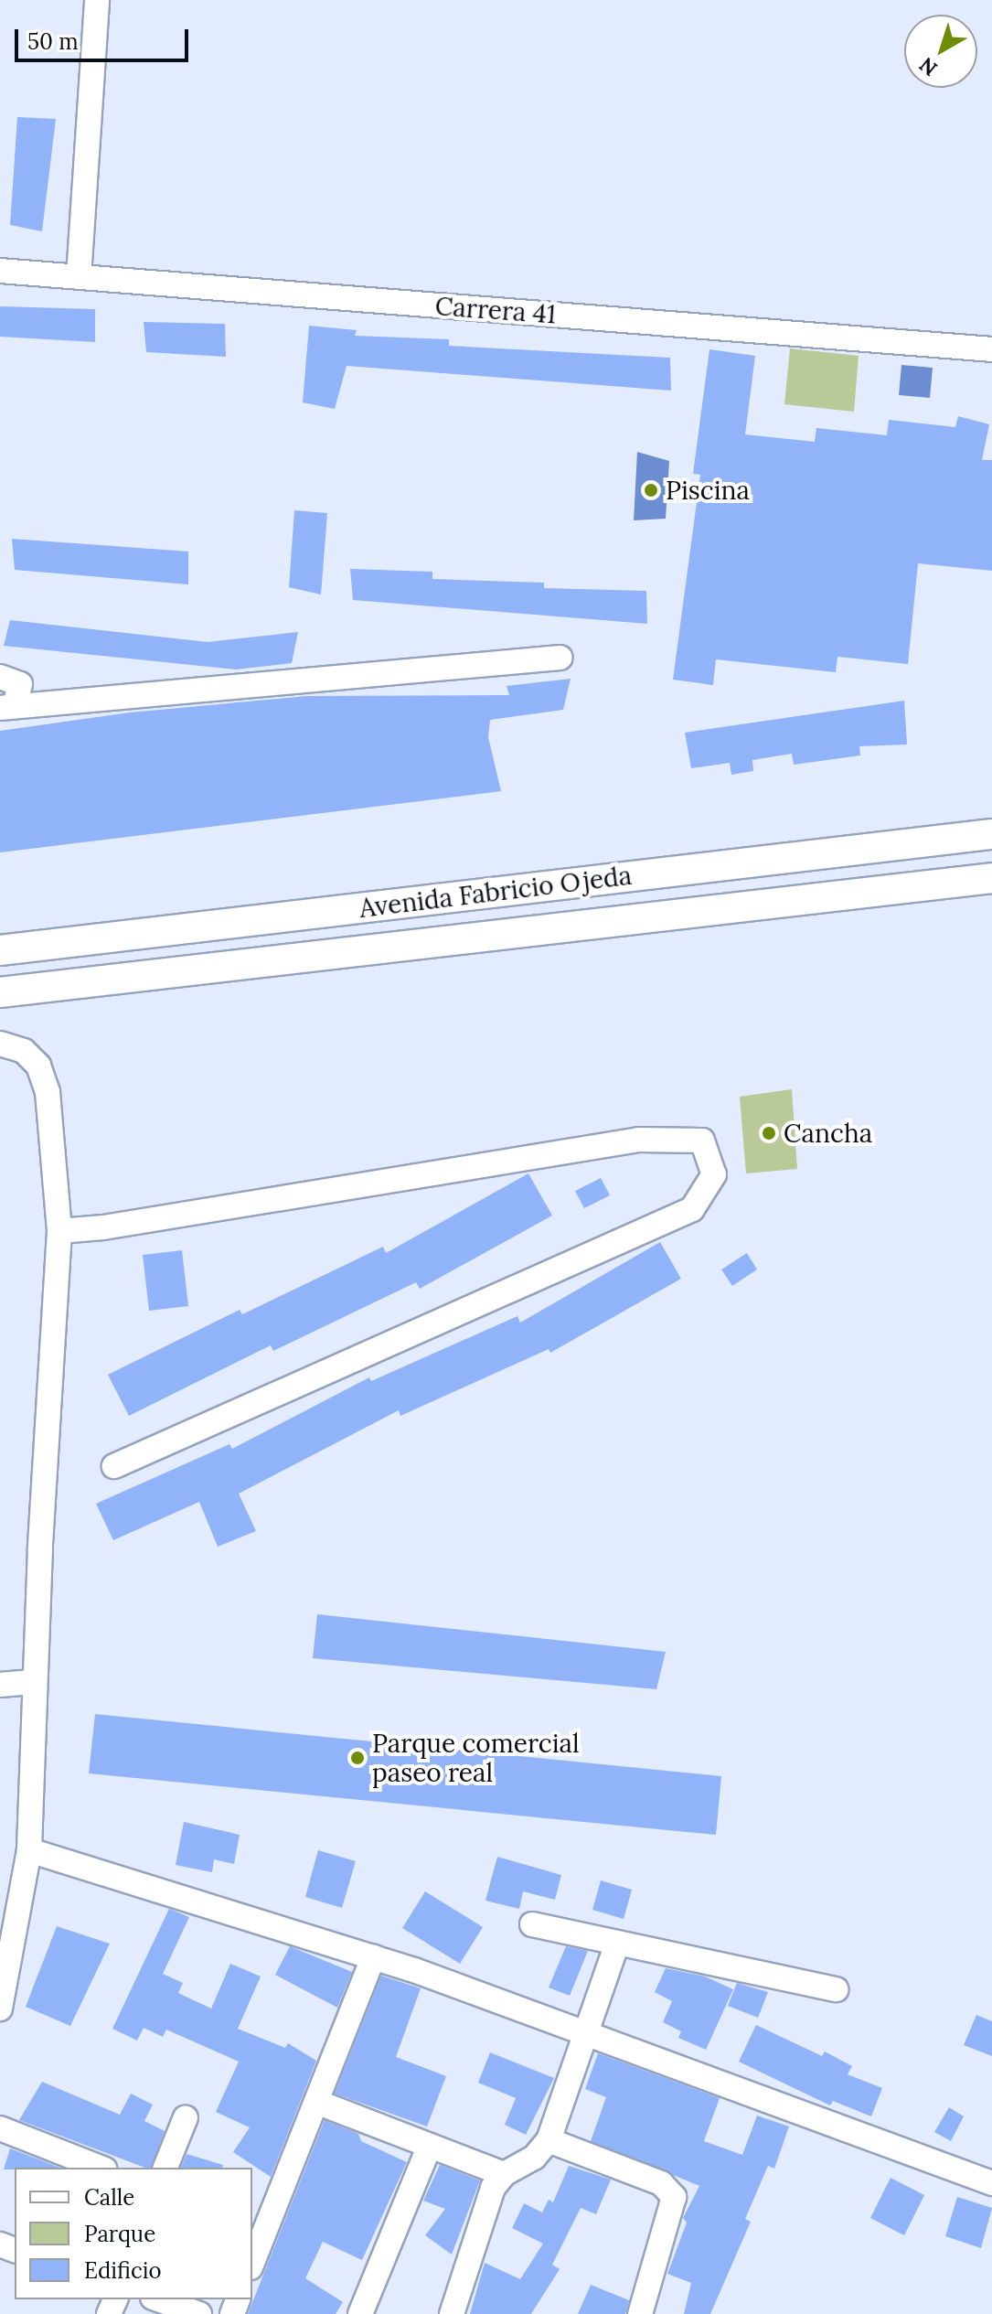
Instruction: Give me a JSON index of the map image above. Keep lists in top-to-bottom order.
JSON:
{
  "streets": {
    "street": ["Carrera 41", "Avenida Fabricio Ojeda"]
  },
  "places": ["Piscina", "Cancha", "Parque comercial paseo real"],
  "legend": ["Calle", "Parque", "Edificio"],
  "scale_bar": "50 m",
  "north": "bottom left"
}
